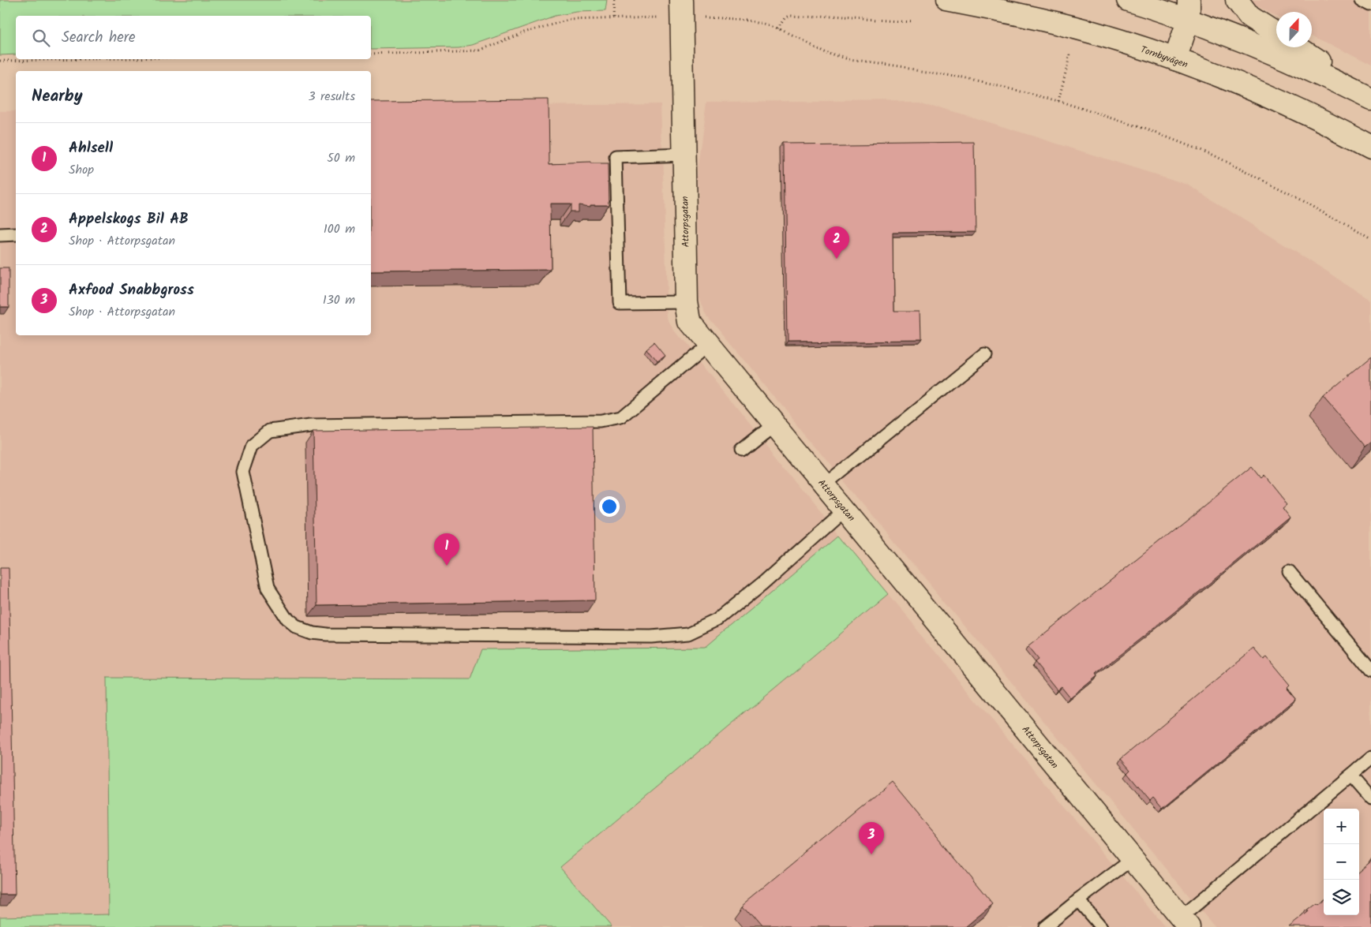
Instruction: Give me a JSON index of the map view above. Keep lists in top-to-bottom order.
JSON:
{
  "streets": {
    "street": ["Tornbyvägen", "Attorpsgatan"]
  },
  "north": "top",
  "page": {
    "search": "Search here",
    "heading": ["Nearby", "3 results"],
    "list": [
      {
        "mark": "1",
        "name": "Ahlsell",
        "note": "Shop",
        "value": "50 m"
      },
      {
        "mark": "2",
        "name": "Appelskogs Bil AB",
        "note": "Shop · Attorpsgatan",
        "value": "100 m"
      },
      {
        "mark": "3",
        "name": "Axfood Snabbgross",
        "note": "Shop · Attorpsgatan",
        "value": "130 m"
      }
    ],
    "pins": ["2", "1", "3"],
    "map_buttons": ["+", "−"]
  }
}
